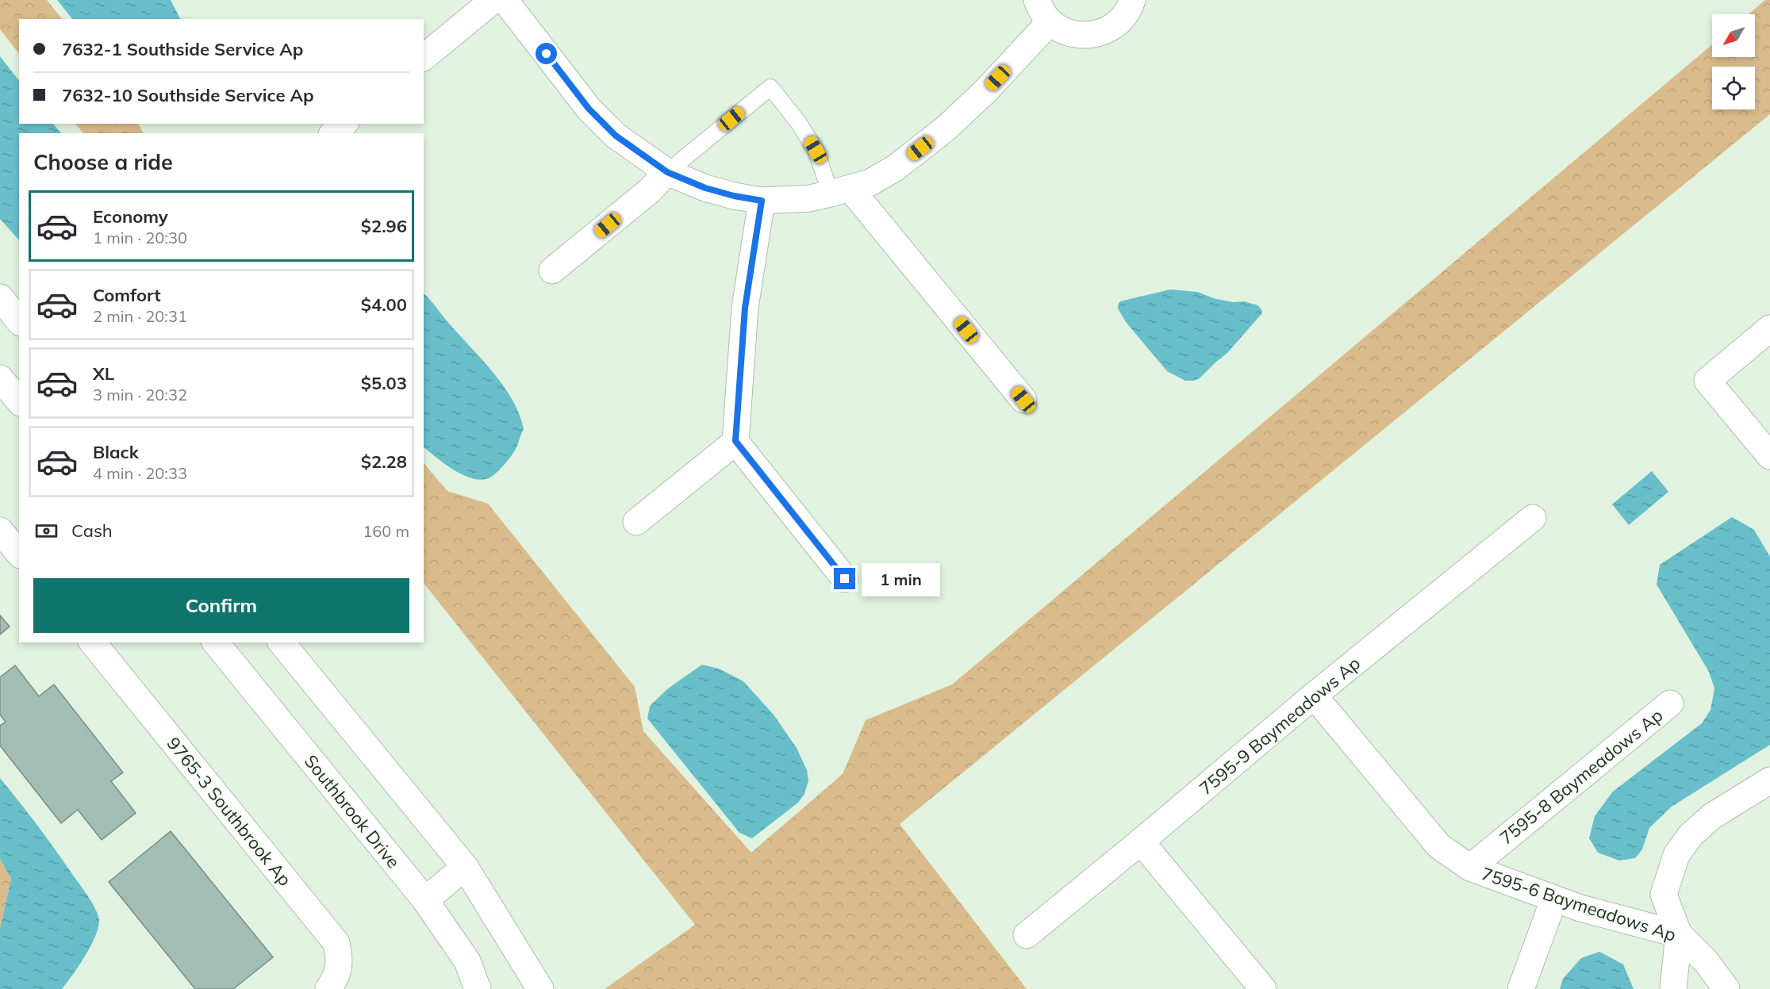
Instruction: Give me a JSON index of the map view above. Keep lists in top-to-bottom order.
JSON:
{
  "streets": {
    "street": [
      "7595-9 Baymeadows Ap",
      "7595-8 Baymeadows Ap",
      "9765-3 Southbrook Ap",
      "Southbrook Drive",
      "7595-6 Baymeadows Ap"
    ]
  },
  "crossings": [
    ["7595-9 Baymeadows Ap", "7595-6 Baymeadows Ap"],
    ["7595-8 Baymeadows Ap", "7595-6 Baymeadows Ap"]
  ],
  "north": "bottom left",
  "page": {
    "banner": ["7632-1 Southside Service Ap", "7632-10 Southside Service Ap"],
    "heading": "Choose a ride",
    "list": [
      {
        "name": "Economy",
        "note": "1 min · 20:30",
        "value": "$2.96"
      },
      {
        "name": "Comfort",
        "note": "2 min · 20:31",
        "value": "$4.00"
      },
      {
        "name": "XL",
        "note": "3 min · 20:32",
        "value": "$5.03"
      },
      {
        "name": "Black",
        "note": "4 min · 20:33",
        "value": "$2.28"
      }
    ],
    "pay": ["Cash", "160 m"],
    "bubble": "1 min",
    "buttons": "Confirm"
  }
}
